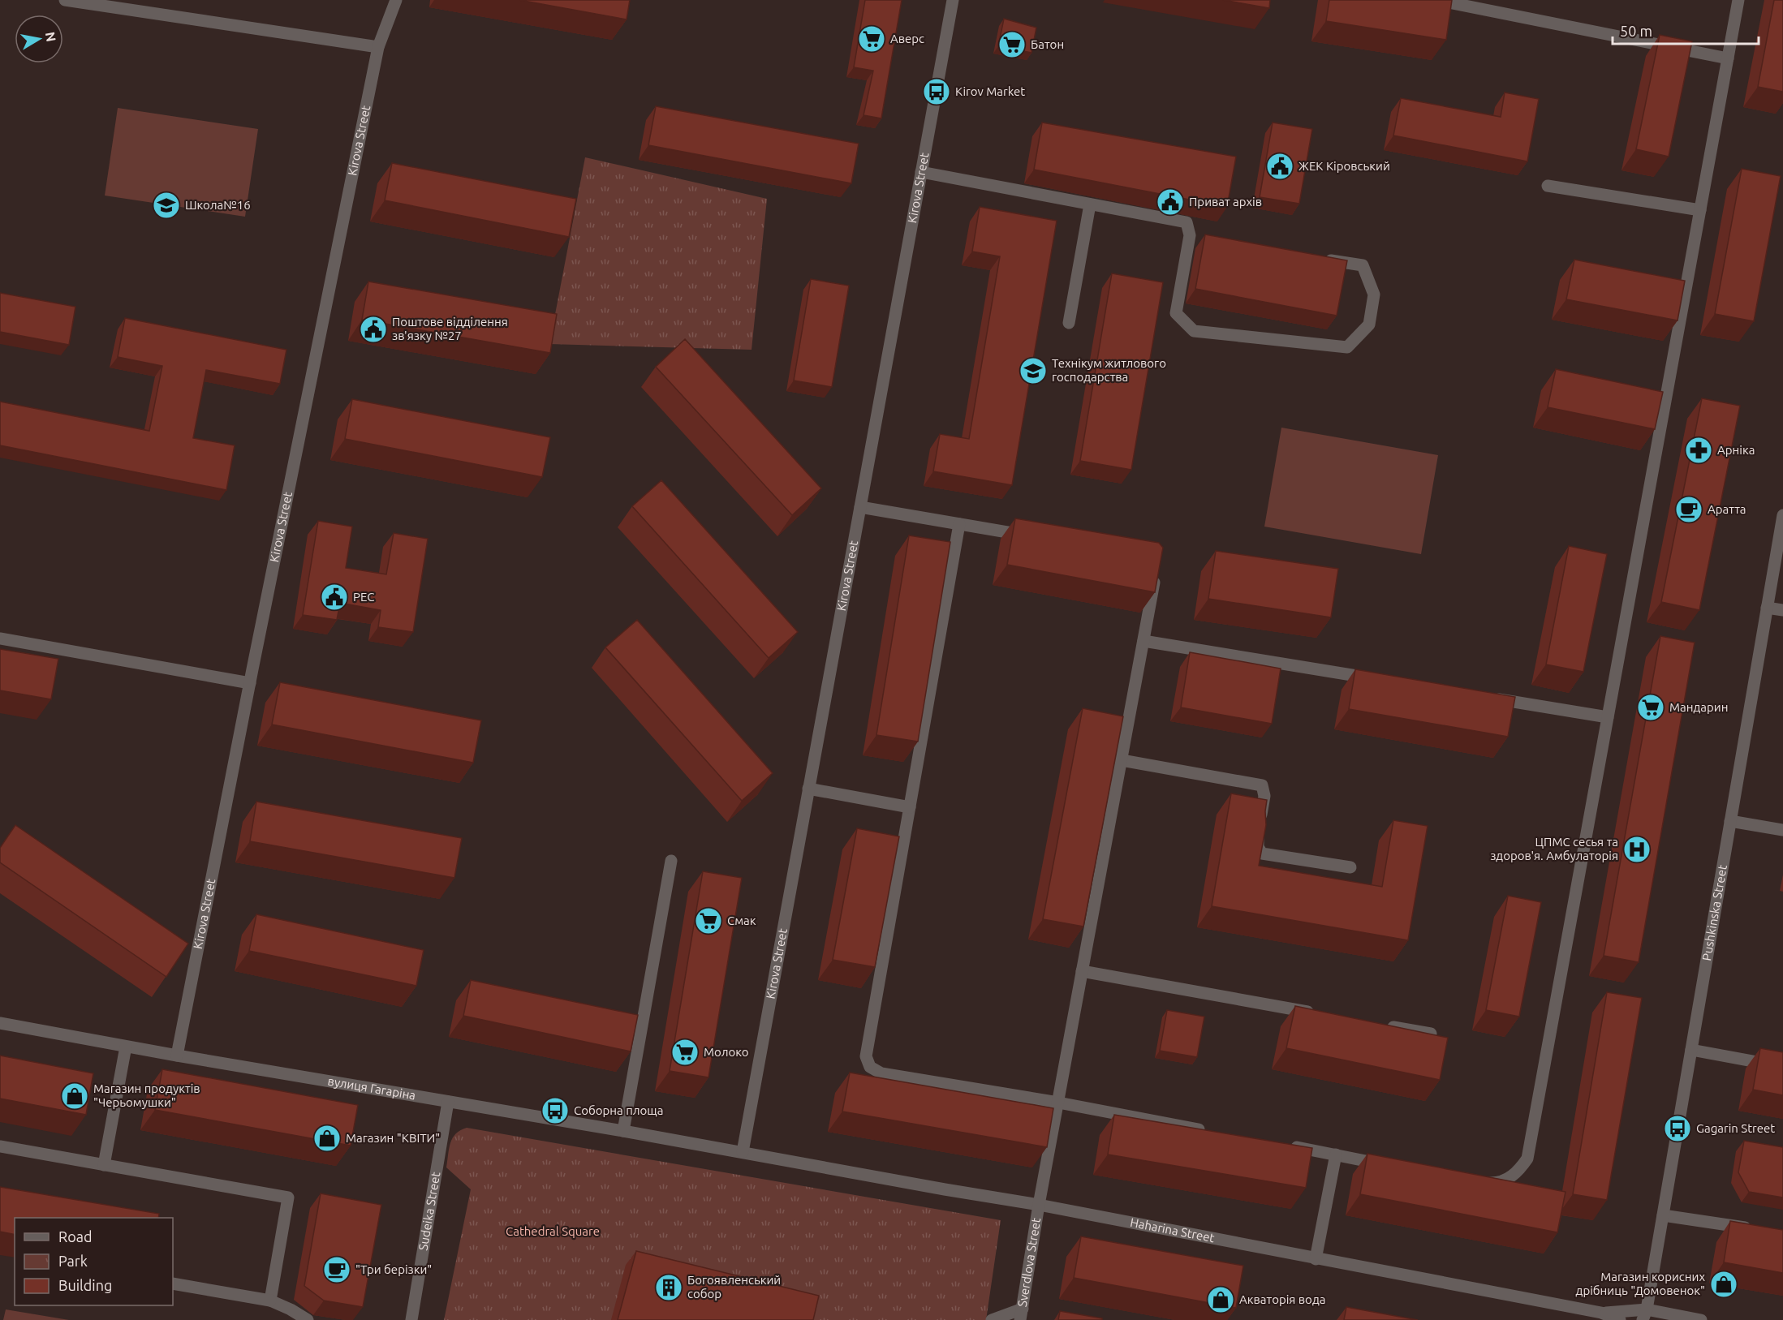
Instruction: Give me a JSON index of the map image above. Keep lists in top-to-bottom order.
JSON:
{
  "streets": {
    "street": [
      "Kirova Street",
      "Pushkinska Street",
      "вулиця Гагаріна",
      "Sudeika Street",
      "Haharina Street",
      "Sverdlova Street"
    ]
  },
  "crossings": [
    ["Kirova Street", "вулиця Гагаріна"],
    ["Kirova Street", "Haharina Street"],
    ["Pushkinska Street", "Haharina Street"],
    ["вулиця Гагаріна", "Sudeika Street"],
    ["вулиця Гагаріна", "Haharina Street"],
    ["Haharina Street", "Sverdlova Street"]
  ],
  "parks": ["Cathedral Square"],
  "places": {
    "supermarket": [
      "Аверс",
      "Батон",
      "Мандарин",
      "Смак",
      "Молоко"
    ],
    "bus stop": ["Kirov Market", "Соборна площа", "Gagarin Street"],
    "public building": [
      "ЖЕК Кіровський",
      "Приват архів",
      "Поштове відділення зв'язку №27",
      "РЕС"
    ],
    "school or university": ["Школа№16", "Технікум житлового господарства"],
    "pharmacy": ["Арніка"],
    "cafe": ["Аратта", "\"Три берізки\""],
    "hospital": ["ЦПМС сесья та здоров'я. Амбулаторія"],
    "shop": [
      "Магазин продуктів \"Черьомушки\"",
      "Магазин \"КВІТИ\"",
      "Магазин корисних дрібниць \"Домовенок\"",
      "Акваторія вода"
    ],
    "building": ["Богоявленський собор"]
  },
  "legend": ["Road", "Park", "Building"],
  "scale_bar": "50 m",
  "north": "right"
}
